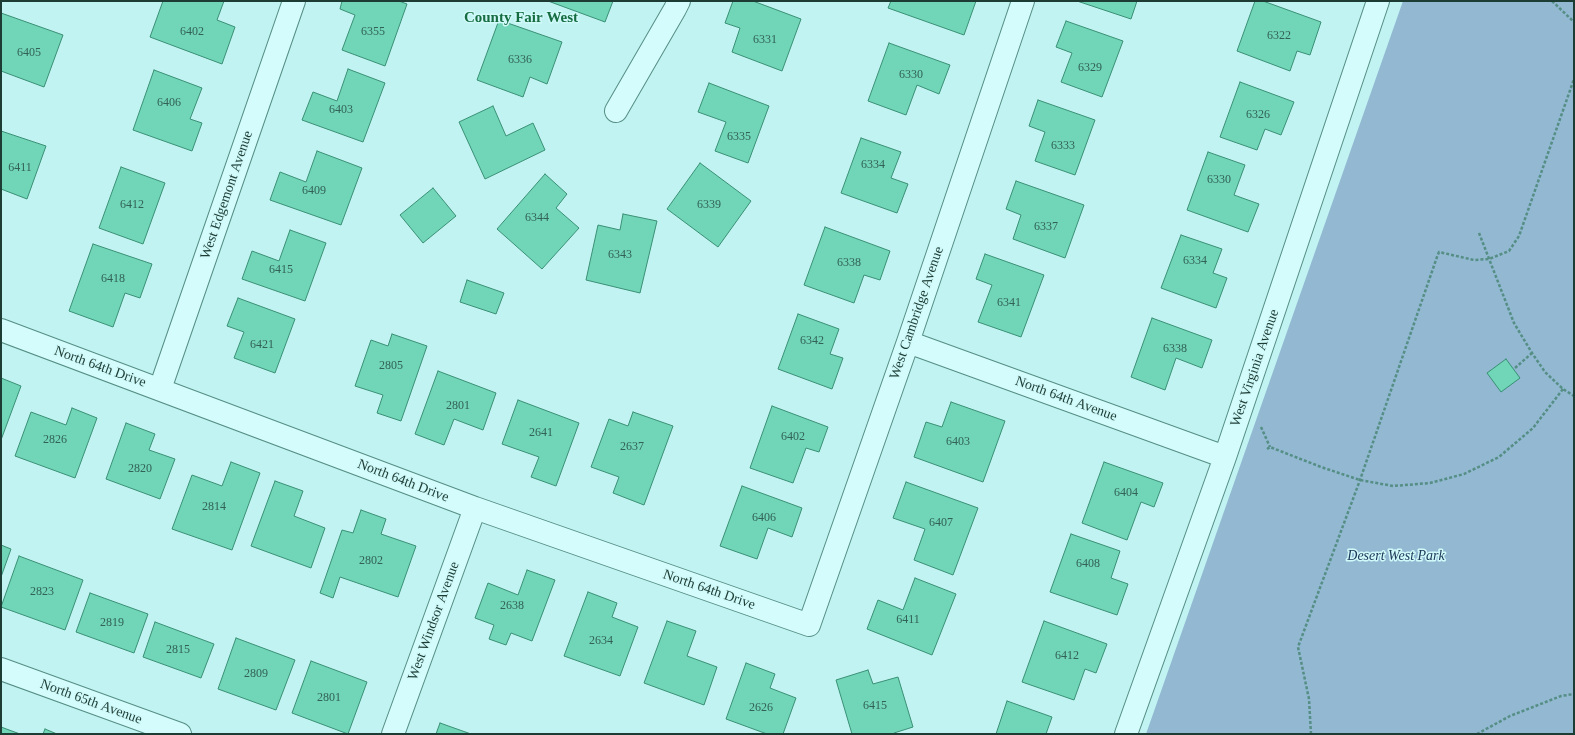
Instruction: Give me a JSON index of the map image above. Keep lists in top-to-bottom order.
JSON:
{
  "streets": {
    "street": [
      "West Edgemont Avenue",
      "West Cambridge Avenue",
      "North 64th Drive",
      "West Virginia Avenue",
      "North 64th Avenue",
      "West Windsor Avenue",
      "North 65th Avenue"
    ]
  },
  "crossings": [
    ["West Edgemont Avenue", "North 64th Drive"],
    ["West Cambridge Avenue", "North 64th Drive"],
    ["West Cambridge Avenue", "North 64th Avenue"],
    ["North 64th Drive", "West Windsor Avenue"],
    ["West Virginia Avenue", "North 64th Avenue"]
  ],
  "districts": ["County Fair West"],
  "parks": ["Desert West Park"],
  "house_numbers": [
    "6402",
    "6355",
    "6322",
    "6331",
    "6405",
    "6336",
    "6329",
    "6330",
    "6406",
    "6403",
    "6326",
    "6335",
    "6333",
    "6334",
    "6411",
    "6330",
    "6409",
    "6412",
    "6339",
    "6344",
    "6337",
    "6343",
    "6334",
    "6338",
    "6415",
    "6418",
    "6341",
    "6342",
    "6421",
    "6338",
    "2805",
    "2801",
    "2641",
    "6402",
    "2826",
    "6403",
    "2637",
    "2820",
    "6404",
    "2814",
    "6406",
    "6407",
    "2802",
    "6408",
    "2823",
    "2638",
    "6411",
    "2819",
    "2634",
    "2815",
    "6412",
    "2809",
    "2801",
    "6415",
    "2626"
  ]
}
